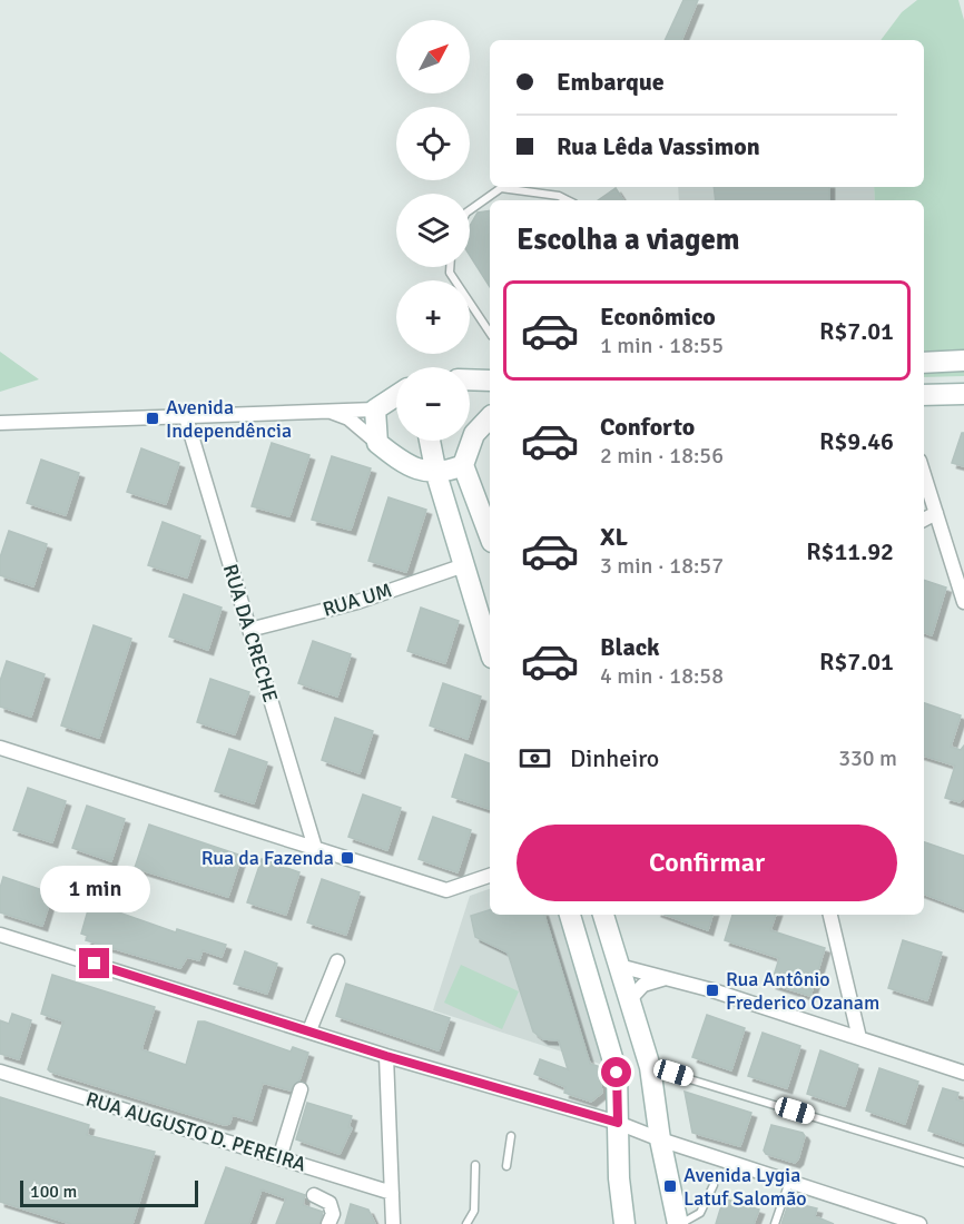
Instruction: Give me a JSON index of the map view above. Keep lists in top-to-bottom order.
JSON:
{
  "streets": {
    "street": ["RUA UM", "RUA DA CRECHE", "RUA AUGUSTO D. PEREIRA"]
  },
  "crossings": [
    ["RUA UM", "RUA DA CRECHE"]
  ],
  "places": {
    "transit": [
      "Avenida Independência",
      "Rua da Fazenda",
      "Rua Antônio Frederico Ozanam",
      "Avenida Lygia Latuf Salomão"
    ]
  },
  "scale_bar": "100 m",
  "north": "top right",
  "page": {
    "map_buttons": ["+", "−"],
    "banner": ["Embarque", "Rua Lêda Vassimon"],
    "heading": "Escolha a viagem",
    "list": [
      {
        "name": "Econômico",
        "note": "1 min · 18:55",
        "value": "R$7.01"
      },
      {
        "name": "Conforto",
        "note": "2 min · 18:56",
        "value": "R$9.46"
      },
      {
        "name": "XL",
        "note": "3 min · 18:57",
        "value": "R$11.92"
      },
      {
        "name": "Black",
        "note": "4 min · 18:58",
        "value": "R$7.01"
      }
    ],
    "pay": ["Dinheiro", "330 m"],
    "buttons": "Confirmar",
    "bubble": "1 min",
    "scale": "100 m"
  }
}
